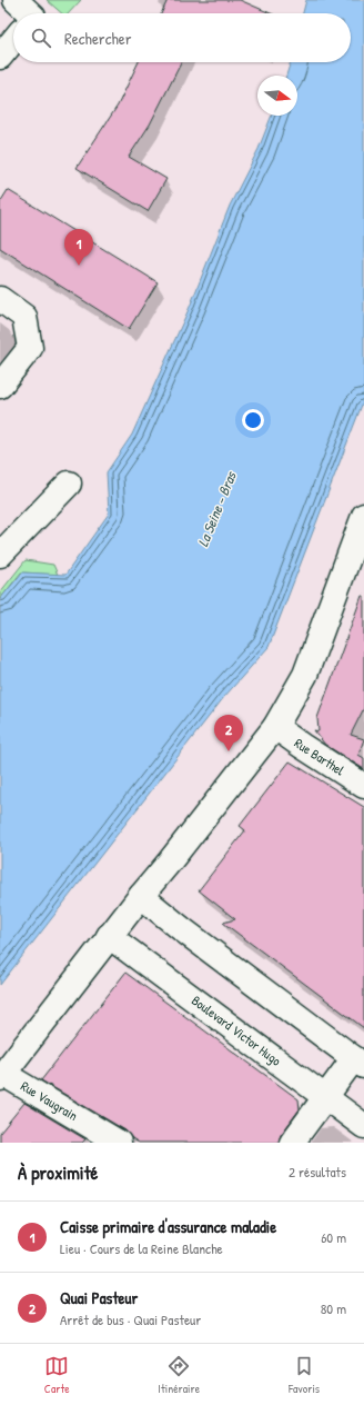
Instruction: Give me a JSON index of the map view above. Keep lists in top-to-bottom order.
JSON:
{
  "streets": {
    "street": ["Rue Barthel", "Boulevard Victor Hugo", "Rue Vaugrain"]
  },
  "water": ["La Seine - Bras"],
  "north": "right",
  "page": {
    "search": "Rechercher",
    "pins": ["1", "2"],
    "heading": ["À proximité", "2 résultats"],
    "list": [
      {
        "mark": "1",
        "name": "Caisse primaire d'assurance maladie",
        "note": "Lieu · Cours de la Reine Blanche",
        "value": "60 m"
      },
      {
        "mark": "2",
        "name": "Quai Pasteur",
        "note": "Arrêt de bus · Quai Pasteur",
        "value": "80 m"
      }
    ],
    "nav": ["Carte", "Itinéraire", "Favoris"]
  }
}
